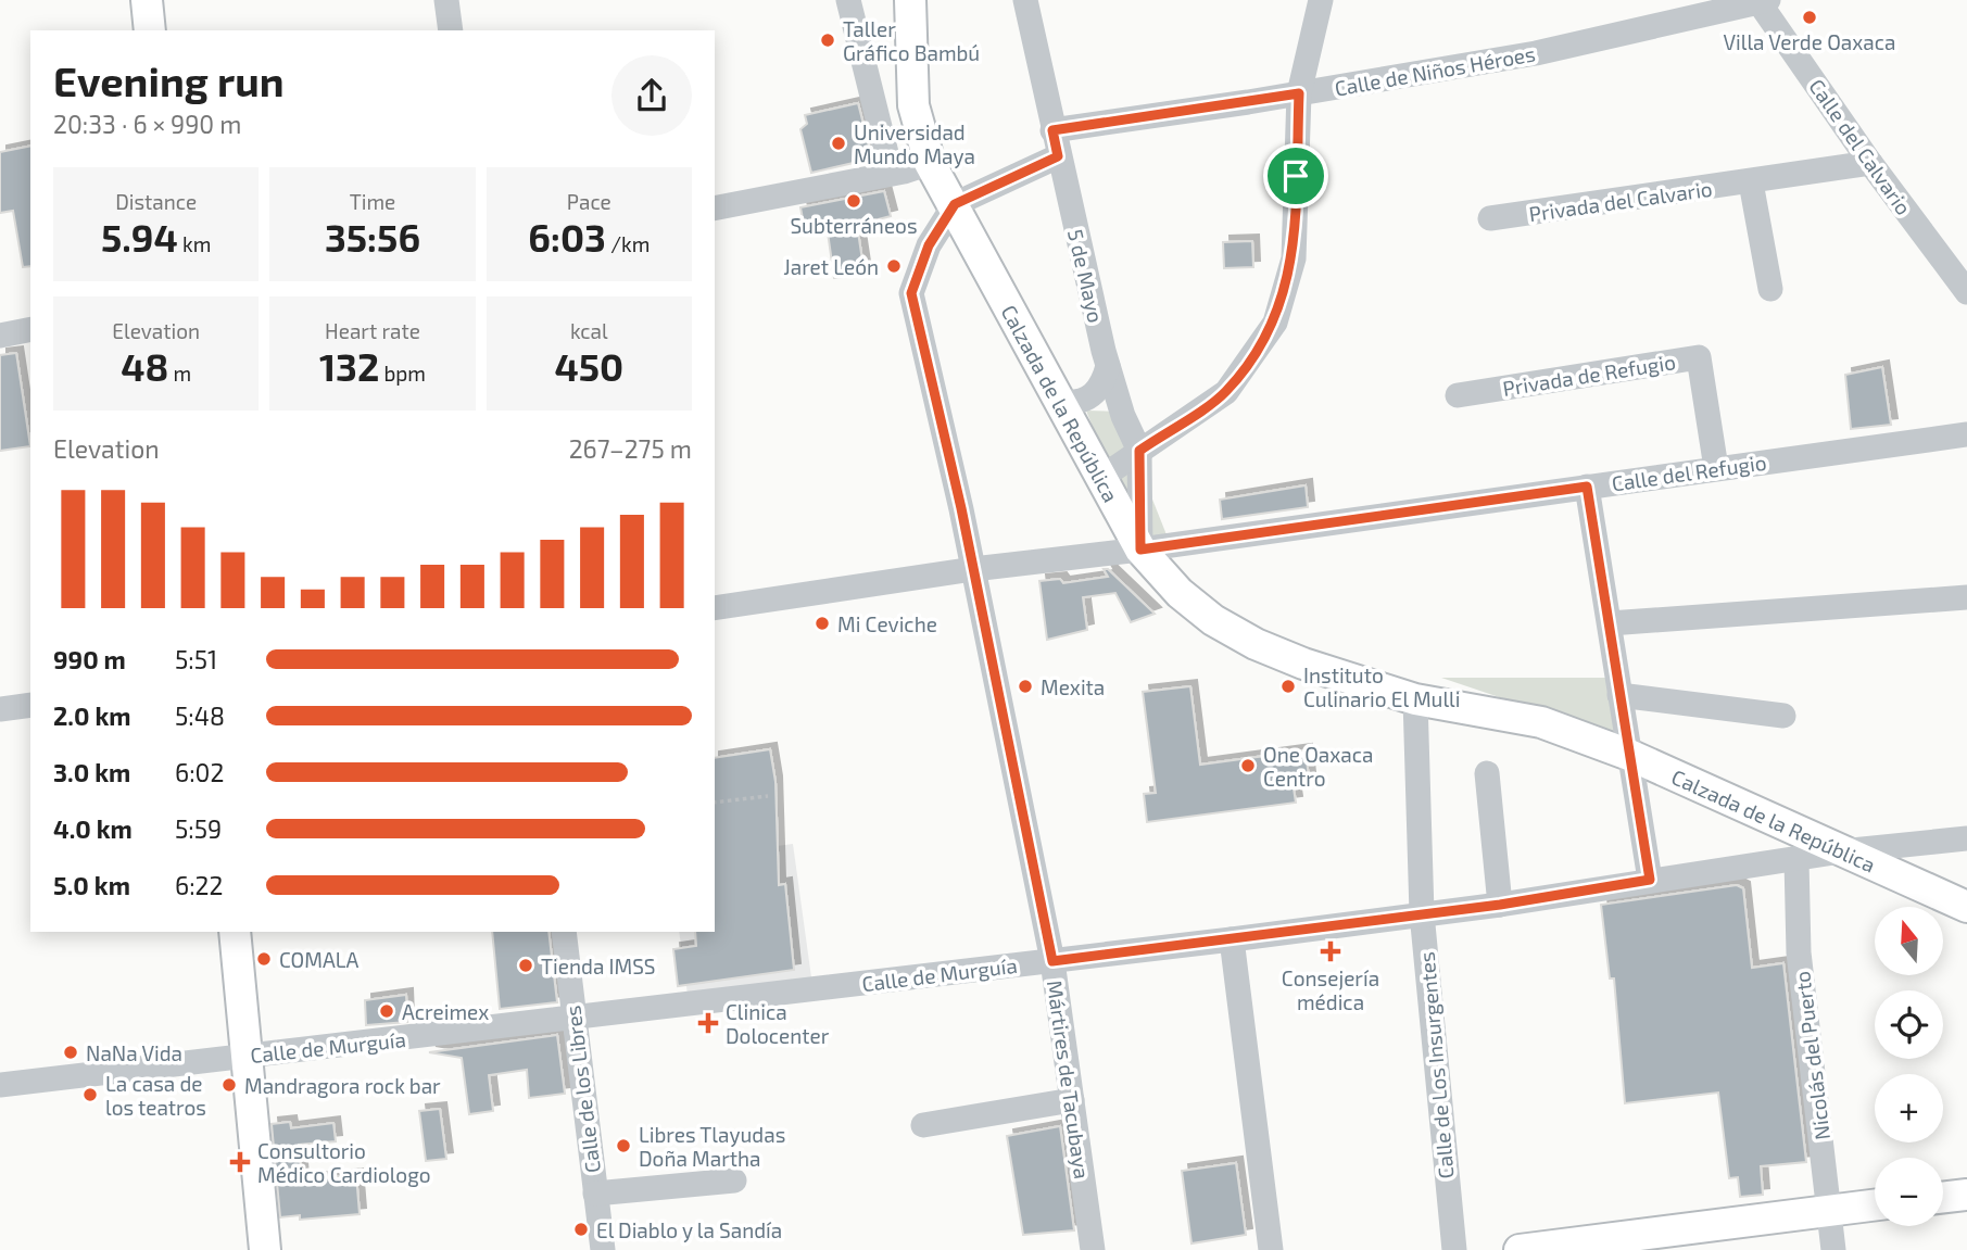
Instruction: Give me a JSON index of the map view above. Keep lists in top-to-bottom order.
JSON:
{
  "streets": {
    "main road": ["Calzada de la República"],
    "street": [
      "Calle de Niños Héroes",
      "Calle del Calvario",
      "Privada del Calvario",
      "5 de Mayo",
      "Privada de Refugio",
      "Calle del Refugio",
      "Calle de Murguía",
      "Nicolás del Puerto",
      "Calle de Los Insurgentes",
      "Mártires de Tacubaya",
      "Calle de los Libres"
    ]
  },
  "crossings": [
    ["Calle de Niños Héroes", "Calle del Calvario"],
    ["Calle de Niños Héroes", "5 de Mayo"],
    ["Calle del Calvario", "Privada del Calvario"],
    ["5 de Mayo", "Calzada de la República"],
    ["5 de Mayo", "Calle del Refugio"],
    ["Privada de Refugio", "Calle del Refugio"],
    ["Calzada de la República", "Calle del Refugio"],
    ["Calzada de la República", "Calle de Murguía"],
    ["Calzada de la República", "Calle de Los Insurgentes"],
    ["Calzada de la República", "Mártires de Tacubaya"],
    ["Calle del Refugio", "Mártires de Tacubaya"],
    ["Calle de Murguía", "Nicolás del Puerto"],
    ["Calle de Murguía", "Calle de Los Insurgentes"],
    ["Calle de Murguía", "Mártires de Tacubaya"],
    ["Calle de Murguía", "Calle de los Libres"]
  ],
  "places": {
    "other": [
      "Villa Verde Oaxaca",
      "Taller Gráfico Bambú",
      "Universidad Mundo Maya",
      "Subterráneos",
      "Jaret León",
      "Mi Ceviche",
      "Mexita",
      "Instituto Culinario El Mulli",
      "One Oaxaca Centro",
      "COMALA",
      "Tienda IMSS",
      "Acreimex",
      "NaNa Vida",
      "Mandragora rock bar",
      "La casa de los teatros",
      "Libres Tlayudas Doña Martha",
      "El Diablo y la Sandía"
    ],
    "health": ["Consejería médica", "Clinica Dolocenter", "Consultorio Médico Cardiologo"]
  },
  "north": "top",
  "page": {
    "heading": ["Evening run", "20:33 · 6 × 990 m"],
    "stats": [
      ["Distance", "5.94 km"],
      ["Time", "35:56"],
      ["Pace", "6:03 /km"],
      ["Elevation", "48 m"],
      ["Heart rate", "132 bpm"],
      ["kcal", "450"]
    ],
    "chart": ["Elevation", "267–275 m"],
    "list": [
      {
        "name": "990 m",
        "note": "5:51"
      },
      {
        "name": "2.0 km",
        "note": "5:48"
      },
      {
        "name": "3.0 km",
        "note": "6:02"
      },
      {
        "name": "4.0 km",
        "note": "5:59"
      },
      {
        "name": "5.0 km",
        "note": "6:22"
      }
    ],
    "map_buttons": ["+", "−"]
  }
}
